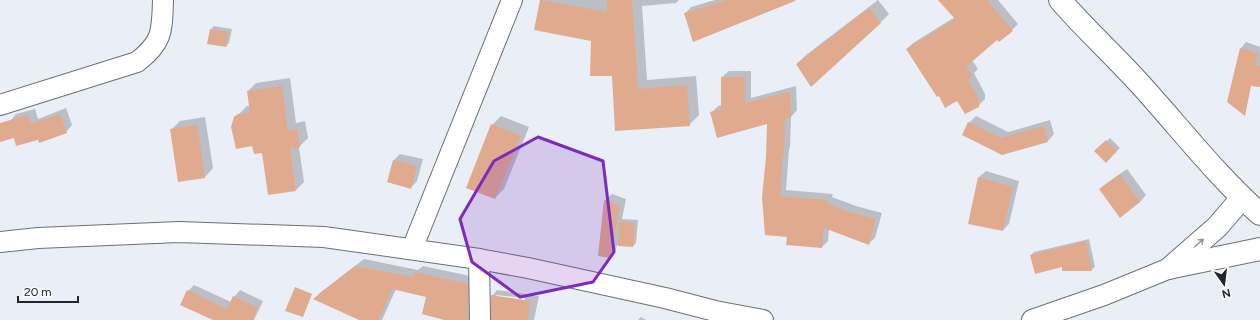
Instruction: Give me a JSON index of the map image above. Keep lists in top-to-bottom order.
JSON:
{
  "scale_bar": "20 m",
  "north": "bottom"
}
